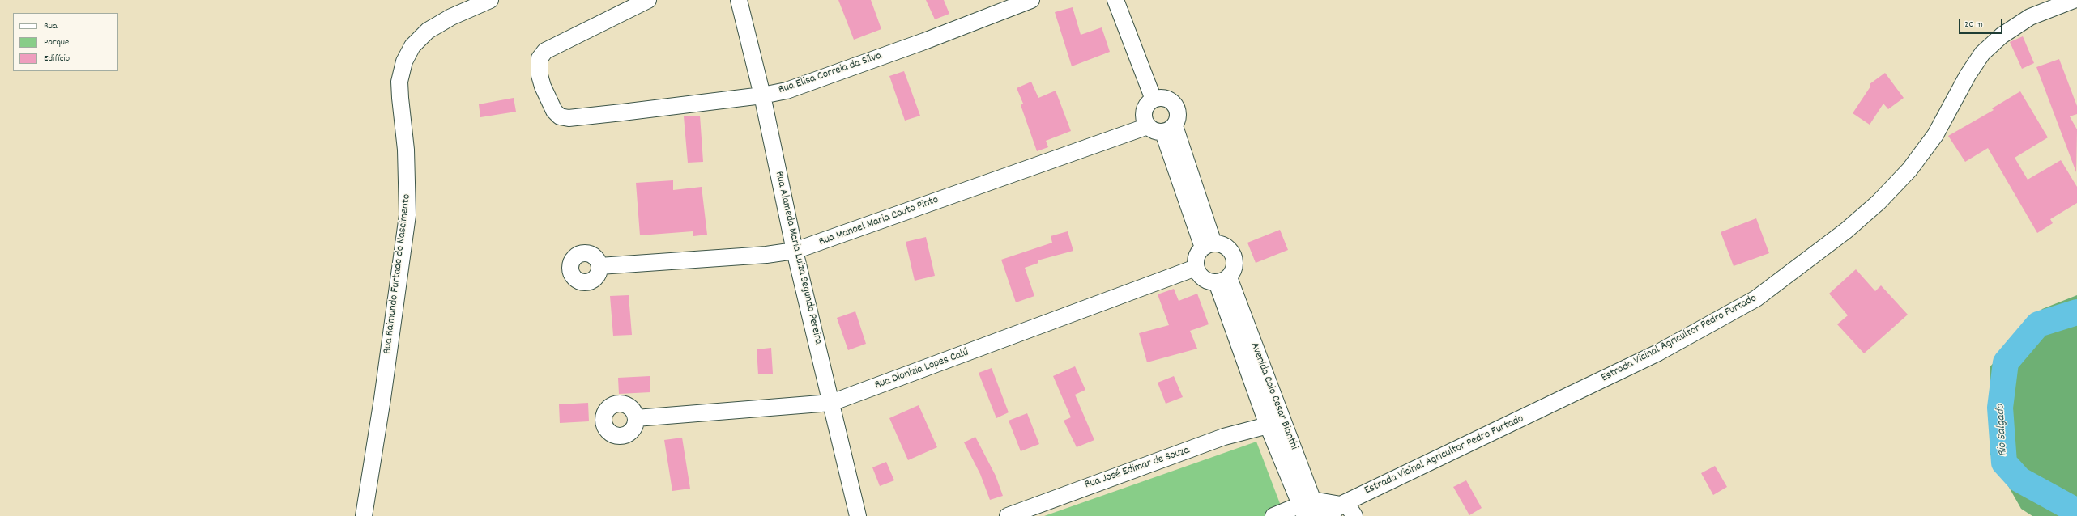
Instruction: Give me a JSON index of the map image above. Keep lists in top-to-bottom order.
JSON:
{
  "streets": {
    "street": [
      "Rua Elisa Correia da Silva",
      "Rua Manoel Maria Couto Pinto",
      "Rua Alameda Maria Luiza Segundo Pereira",
      "Rua Raimundo Furtado do Nascimento",
      "Estrada Vicinal Agricultor Pedro Furtado",
      "Rua Dionizia Lopes Calú",
      "Avenida Caio Cesar Bianthi",
      "Rua José Edimar de Souza"
    ]
  },
  "crossings": [
    ["Rua Elisa Correia da Silva", "Rua Alameda Maria Luiza Segundo Pereira"],
    ["Rua Manoel Maria Couto Pinto", "Rua Alameda Maria Luiza Segundo Pereira"],
    ["Rua Alameda Maria Luiza Segundo Pereira", "Rua Dionizia Lopes Calú"],
    ["Rua Dionizia Lopes Calú", "Avenida Caio Cesar Bianthi"],
    ["Avenida Caio Cesar Bianthi", "Rua José Edimar de Souza"]
  ],
  "water": ["Rio Salgado"],
  "legend": ["Rua", "Parque", "Edifício"],
  "scale_bar": "20 m"
}
